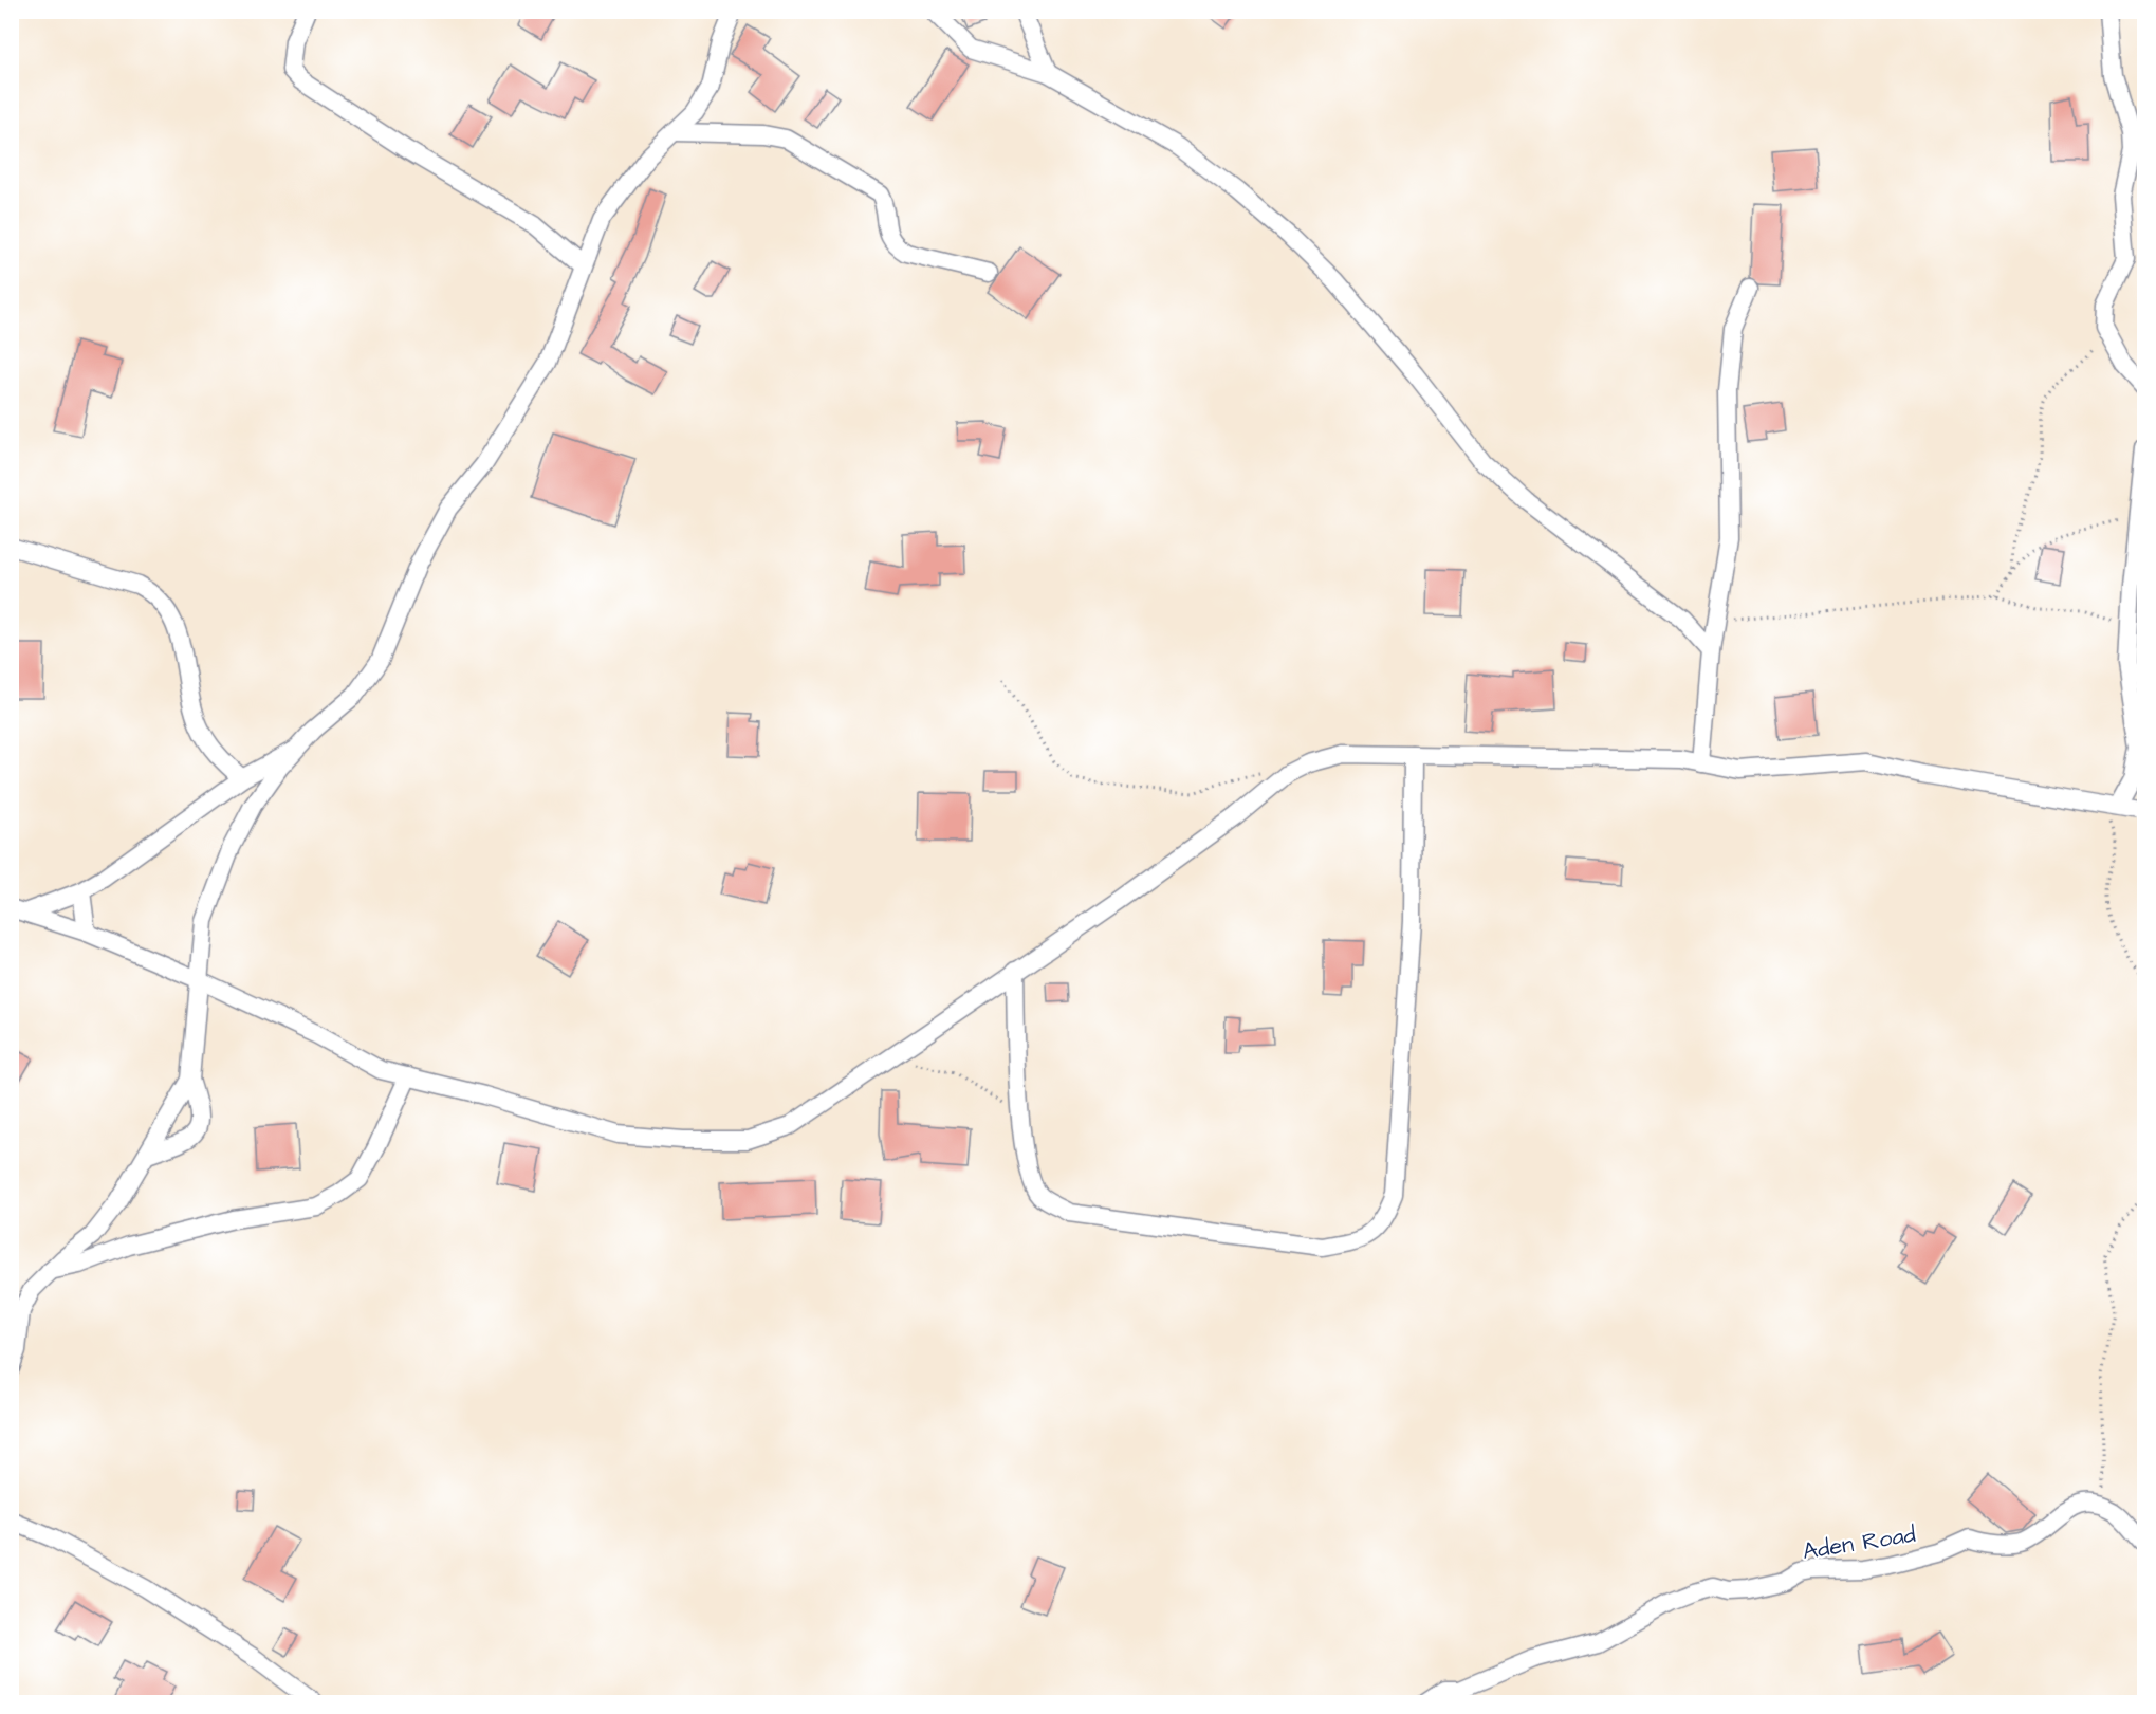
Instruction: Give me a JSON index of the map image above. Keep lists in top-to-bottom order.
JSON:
{
  "streets": {
    "street": ["Aden Road"]
  }
}
